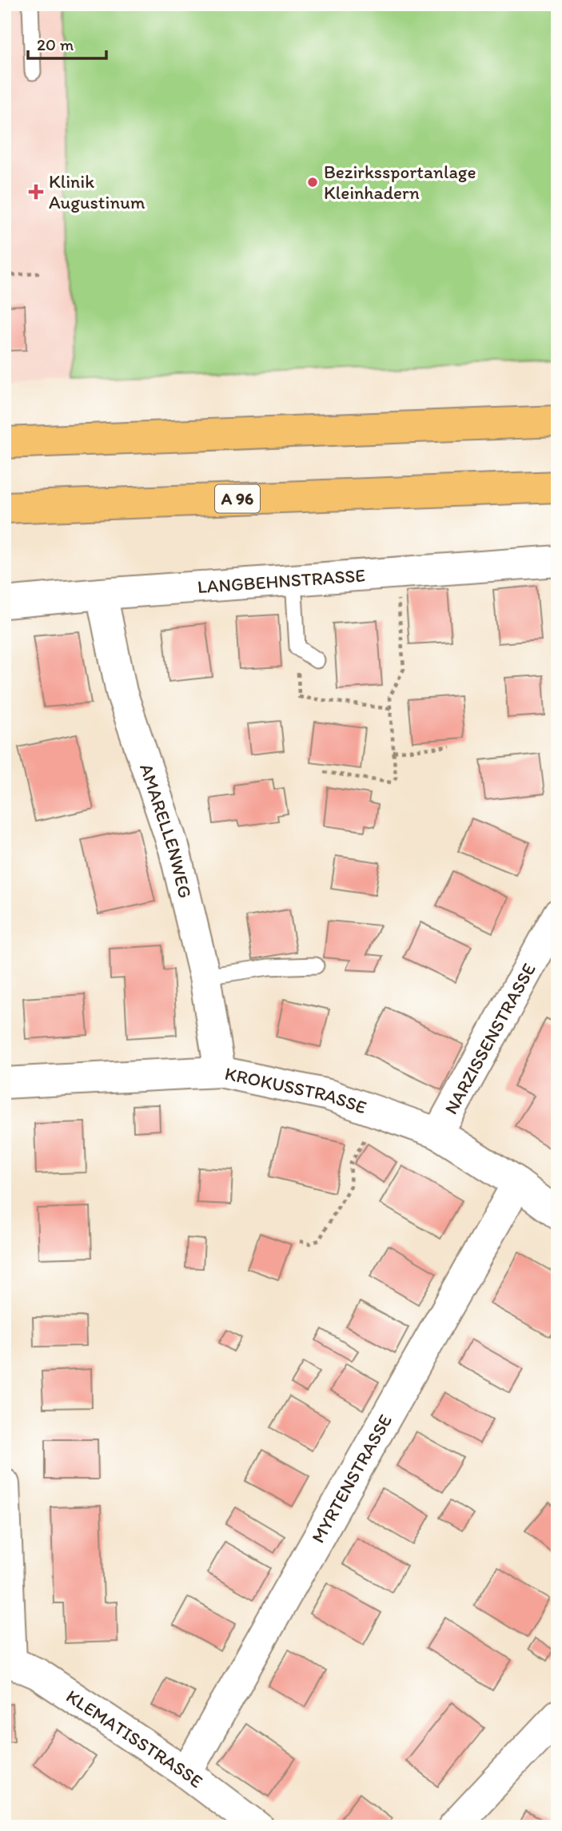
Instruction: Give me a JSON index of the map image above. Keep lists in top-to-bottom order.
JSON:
{
  "streets": {
    "highway": ["A 96"],
    "street": [
      "LANGBEHNSTRASSE",
      "AMARELLENWEG",
      "NARZISSENSTRASSE",
      "KROKUSSTRASSE",
      "MYRTENSTRASSE",
      "KLEMATISSTRASSE"
    ]
  },
  "crossings": [
    ["LANGBEHNSTRASSE", "AMARELLENWEG"],
    ["AMARELLENWEG", "KROKUSSTRASSE"],
    ["NARZISSENSTRASSE", "KROKUSSTRASSE"],
    ["KROKUSSTRASSE", "MYRTENSTRASSE"],
    ["MYRTENSTRASSE", "KLEMATISSTRASSE"]
  ],
  "places": {
    "other": ["Bezirkssportanlage Kleinhadern"],
    "health": ["Klinik Augustinum"]
  },
  "scale_bar": "20 m"
}
